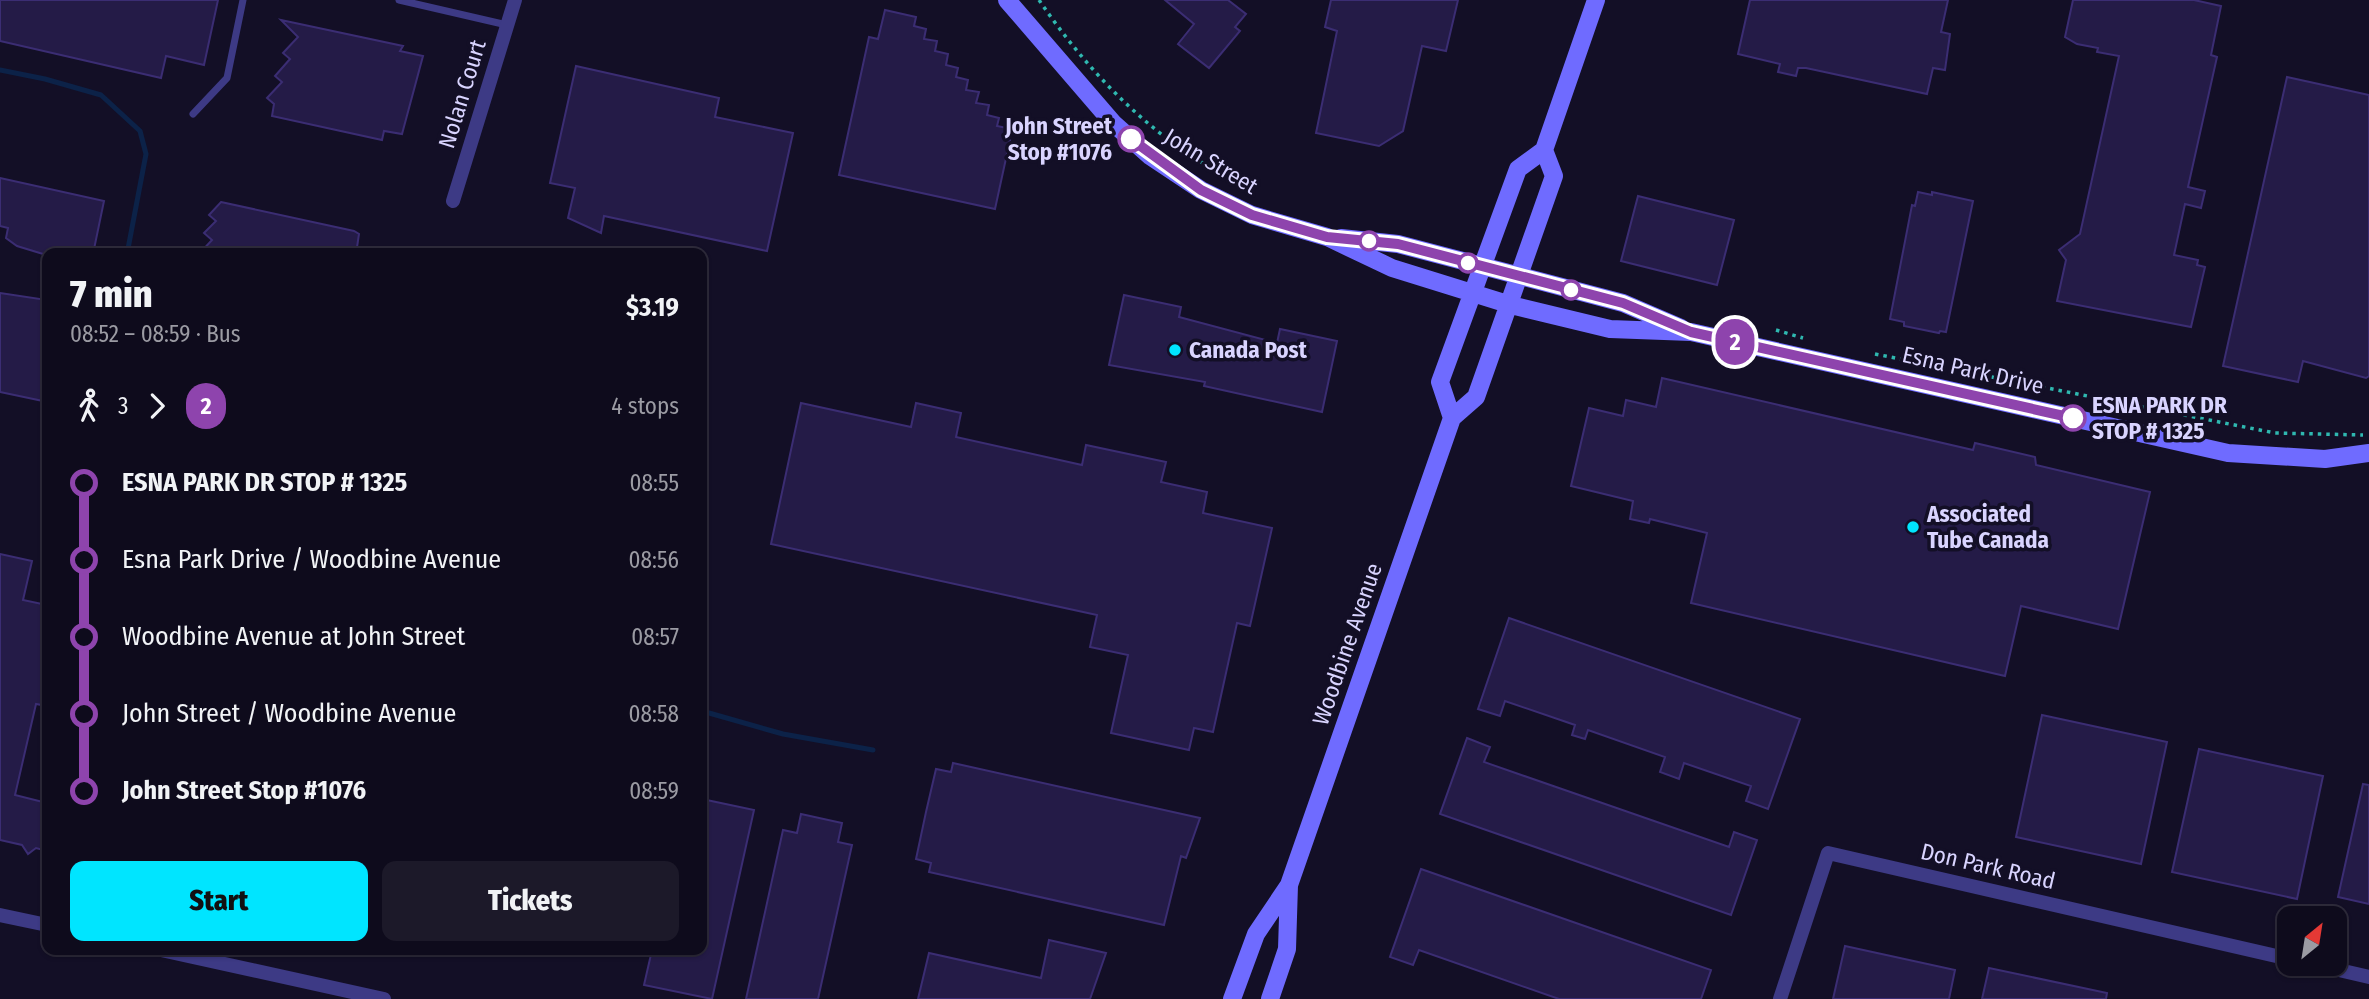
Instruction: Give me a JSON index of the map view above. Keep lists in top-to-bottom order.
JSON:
{
  "streets": {
    "main road": ["John Street", "Esna Park Drive", "Woodbine Avenue"],
    "street": ["Nolan Court", "Don Park Road"]
  },
  "crossings": [
    ["John Street", "Esna Park Drive"],
    ["John Street", "Woodbine Avenue"],
    ["Esna Park Drive", "Woodbine Avenue"]
  ],
  "places": [
    "John Street Stop #1076",
    "Canada Post",
    "ESNA PARK DR STOP # 1325",
    "Associated Tube Canada"
  ],
  "lines": ["bus line 2"],
  "north": "top right",
  "page": {
    "on_map": "2",
    "heading": ["7 min", "08:52 – 08:59 · Bus", "$3.19"],
    "legs": ["3", "2", "4 stops"],
    "list": [
      {
        "name": "ESNA PARK DR STOP # 1325",
        "value": "08:55"
      },
      {
        "name": "Esna Park Drive / Woodbine Avenue",
        "value": "08:56"
      },
      {
        "name": "Woodbine Avenue at John Street",
        "value": "08:57"
      },
      {
        "name": "John Street / Woodbine Avenue",
        "value": "08:58"
      },
      {
        "name": "John Street Stop #1076",
        "value": "08:59"
      }
    ],
    "buttons": ["Start", "Tickets"]
  }
}
